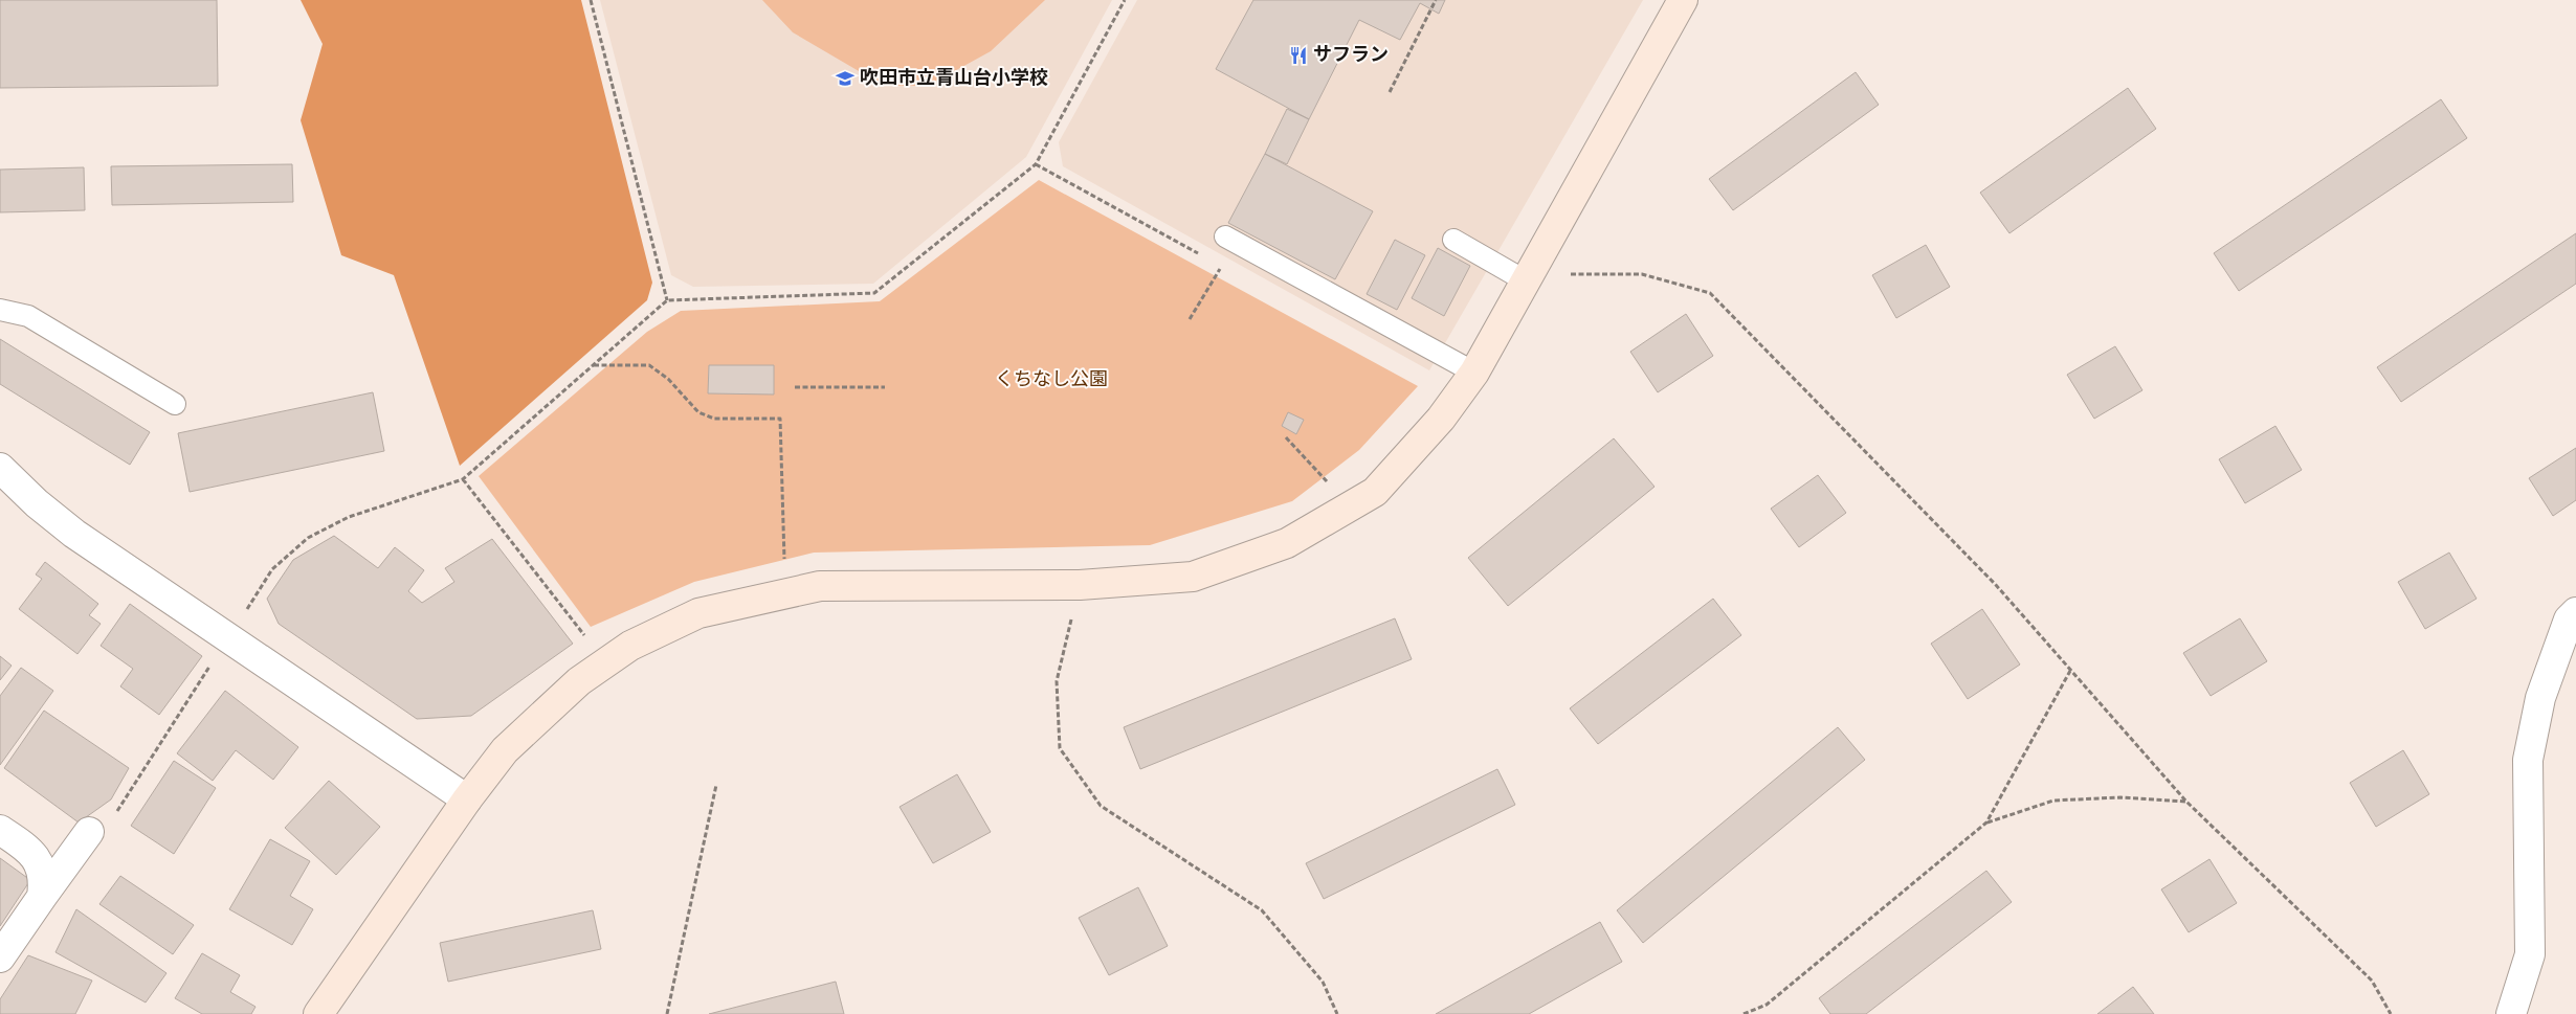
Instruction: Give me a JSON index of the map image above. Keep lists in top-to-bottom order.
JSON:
{
  "parks": ["くちなし公園"],
  "places": {
    "restaurant": ["サフラン"],
    "school or university": ["吹田市立青山台小学校"]
  }
}
